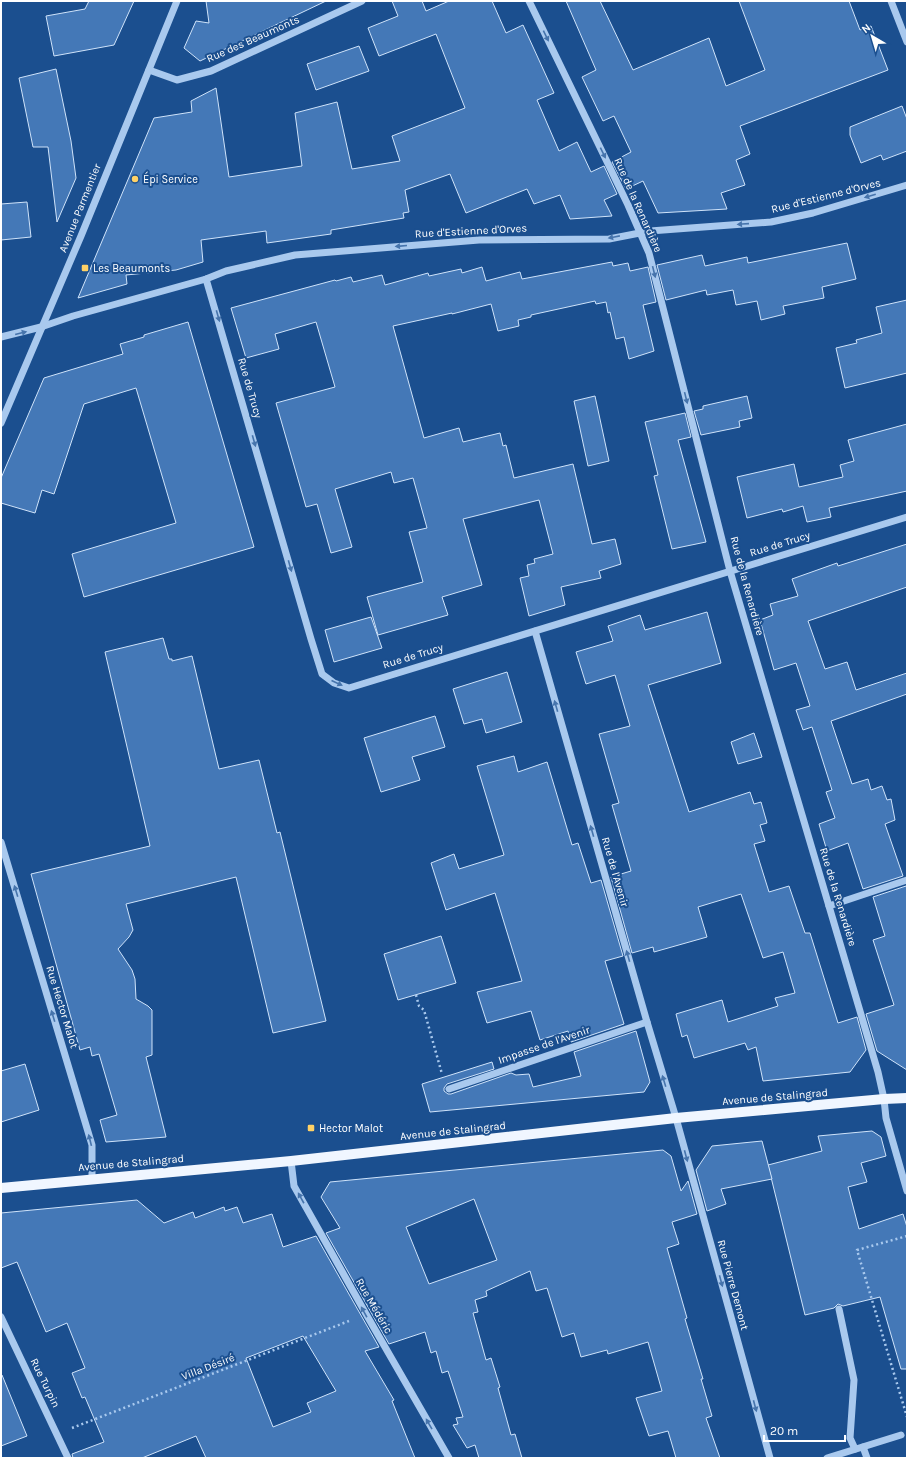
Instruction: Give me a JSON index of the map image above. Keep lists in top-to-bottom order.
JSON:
{
  "streets": {
    "main road": ["Avenue de Stalingrad"],
    "street": [
      "Rue des Beaumonts",
      "Rue d'Estienne d'Orves",
      "Rue de la Renardière",
      "Avenue Parmentier",
      "Rue de Trucy",
      "Rue de l'Avenir",
      "Rue Hector Malot",
      "Impasse de l'Avenir",
      "Rue Pierre Demont",
      "Rue Médéric",
      "Rue Turpin"
    ],
    "path": ["Villa Désiré"]
  },
  "crossings": [
    ["Rue des Beaumonts", "Avenue Parmentier"],
    ["Rue d'Estienne d'Orves", "Rue de la Renardière"],
    ["Rue d'Estienne d'Orves", "Avenue Parmentier"],
    ["Rue d'Estienne d'Orves", "Rue de Trucy"],
    ["Rue de la Renardière", "Rue de Trucy"],
    ["Rue de la Renardière", "Avenue de Stalingrad"],
    ["Rue de Trucy", "Rue de l'Avenir"],
    ["Rue de l'Avenir", "Impasse de l'Avenir"],
    ["Rue de l'Avenir", "Avenue de Stalingrad"],
    ["Rue de l'Avenir", "Rue Pierre Demont"],
    ["Rue Hector Malot", "Avenue de Stalingrad"],
    ["Avenue de Stalingrad", "Rue Pierre Demont"],
    ["Avenue de Stalingrad", "Rue Médéric"],
    ["Rue Médéric", "Villa Désiré"],
    ["Villa Désiré", "Rue Turpin"]
  ],
  "one_way": [
    "Rue d'Estienne d'Orves",
    "Rue de la Renardière",
    "Rue de l'Avenir",
    "Rue Hector Malot",
    "Rue Pierre Demont",
    "Rue Médéric"
  ],
  "places": {
    "other": ["Épi Service"],
    "transit": ["Les Beaumonts", "Hector Malot"]
  },
  "scale_bar": "20 m",
  "north": "top left"
}
